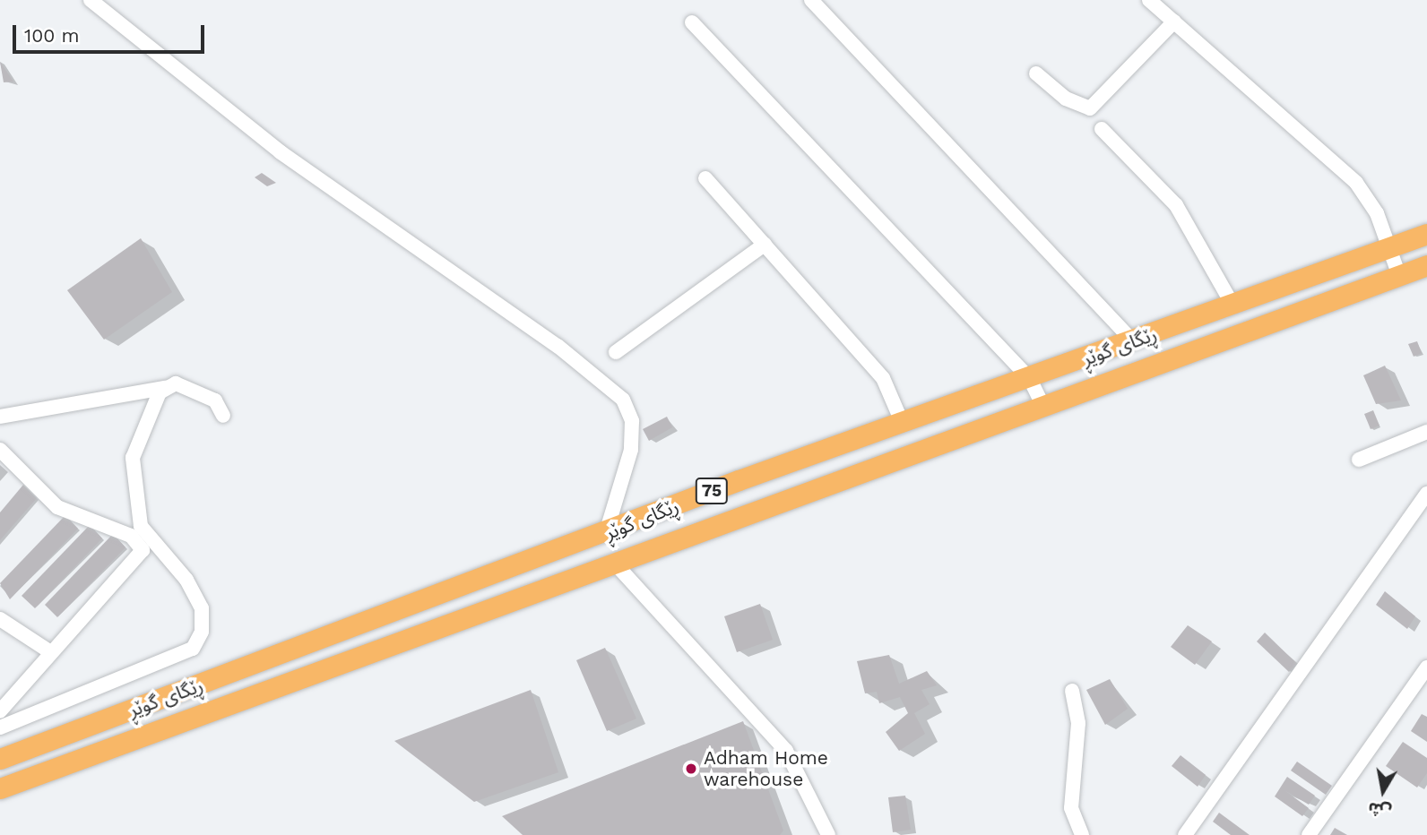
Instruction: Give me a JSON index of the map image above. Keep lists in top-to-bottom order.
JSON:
{
  "streets": {
    "highway": ["ڕێگای گوێڕ", "75"]
  },
  "places": ["Adham Home warehouse"],
  "scale_bar": "100 m",
  "north": "bottom"
}
